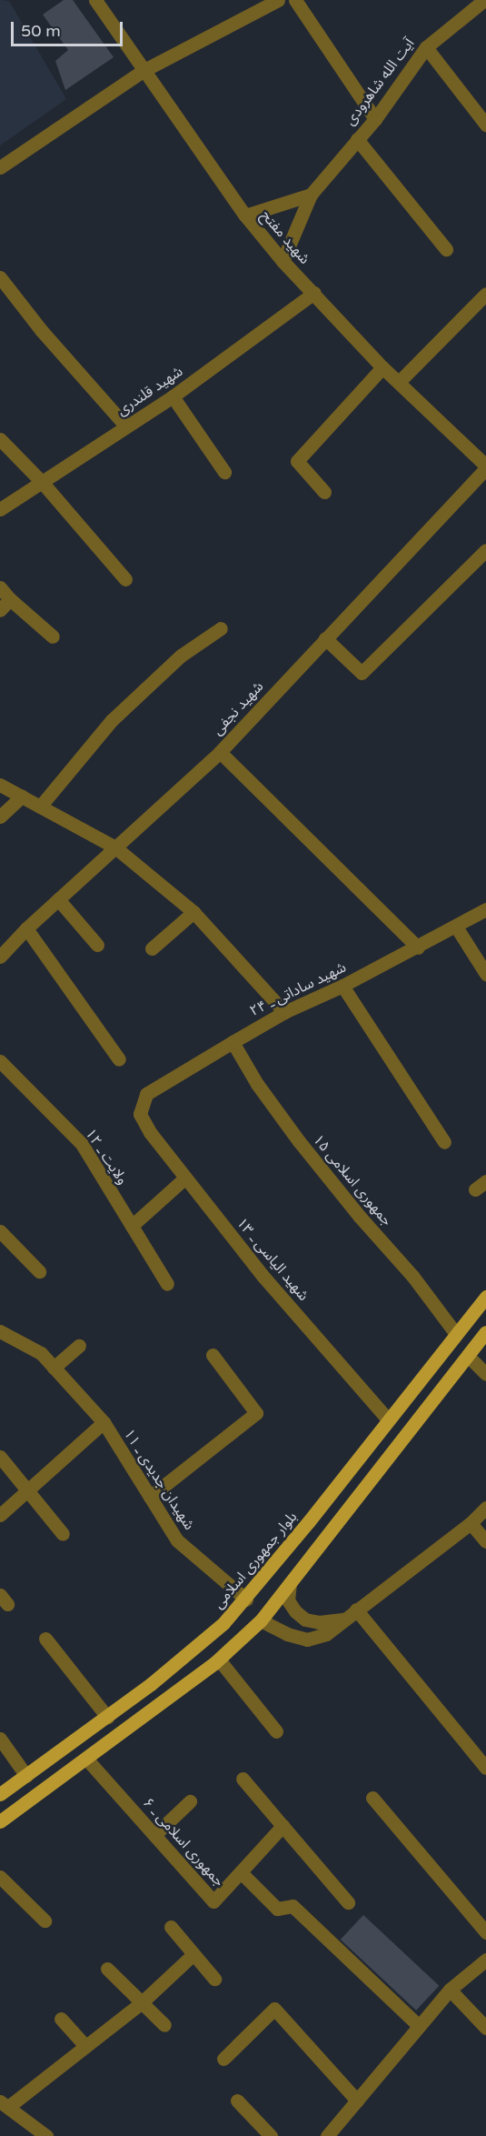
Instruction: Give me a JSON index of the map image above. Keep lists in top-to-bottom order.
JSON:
{
  "streets": {
    "main road": ["بلوار جمهوری اسلامی"],
    "street": [
      "آیت الله شاهرودی",
      "شهید مفتح",
      "شهید قلندری",
      "شهید نجفی",
      "شهید ساداتی ـ ۲۴",
      "ولایت ـ ۱۲",
      "جمهوری اسلامی ۱۵",
      "شهید الیاسی ـ ۱۳",
      "شهیدان جدیدی ـ ۱۱",
      "جمهوری اسلامی ـ ۶"
    ]
  },
  "crossings": [
    ["آیت الله شاهرودی", "شهید مفتح"],
    ["شهید مفتح", "شهید قلندری"],
    ["شهید مفتح", "شهید نجفی"],
    ["شهید ساداتی ـ ۲۴", "جمهوری اسلامی ۱۵"],
    ["شهید ساداتی ـ ۲۴", "شهید الیاسی ـ ۱۳"],
    ["جمهوری اسلامی ۱۵", "بلوار جمهوری اسلامی"],
    ["شهید الیاسی ـ ۱۳", "بلوار جمهوری اسلامی"],
    ["شهیدان جدیدی ـ ۱۱", "بلوار جمهوری اسلامی"]
  ],
  "scale_bar": "50 m"
}
